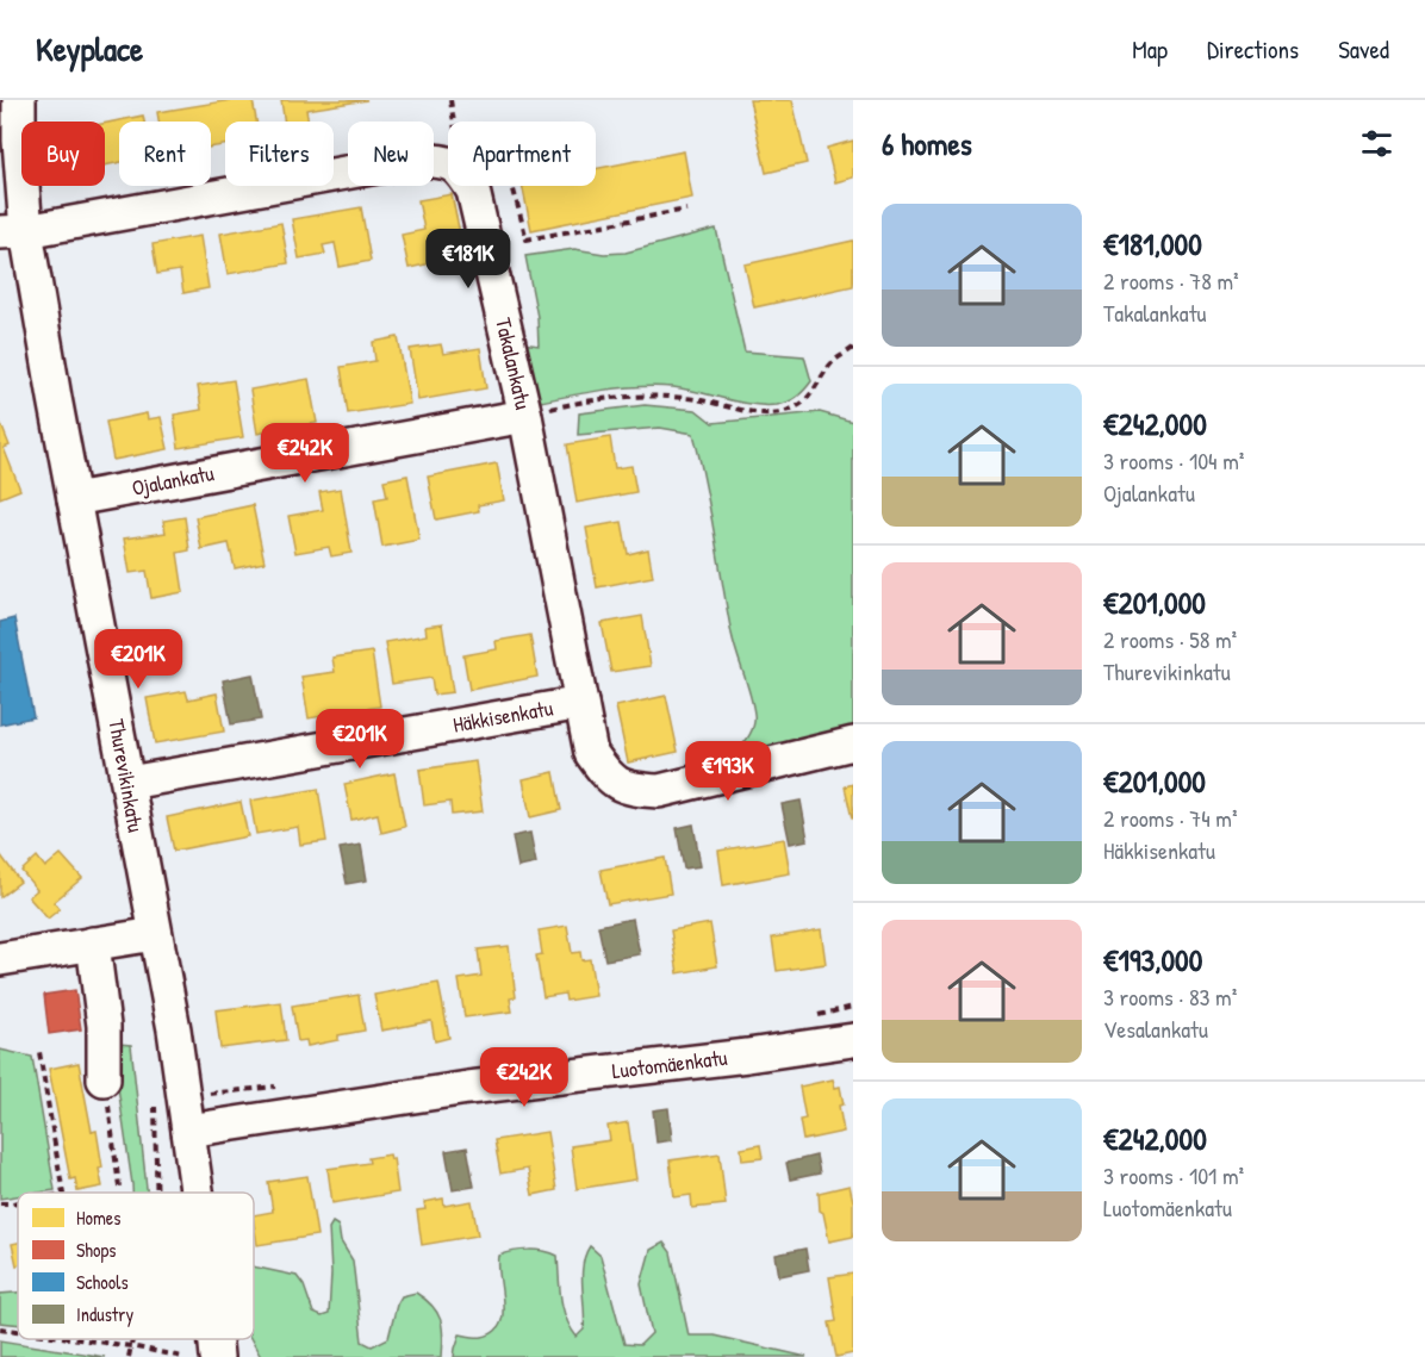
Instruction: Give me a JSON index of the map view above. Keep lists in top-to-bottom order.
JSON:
{
  "streets": {
    "street": [
      "Takalankatu",
      "Ojalankatu",
      "Häkkisenkatu",
      "Thurevikinkatu",
      "Luotomäenkatu"
    ]
  },
  "crossings": [
    ["Takalankatu", "Ojalankatu"],
    ["Takalankatu", "Häkkisenkatu"],
    ["Takalankatu", "Thurevikinkatu"],
    ["Ojalankatu", "Thurevikinkatu"],
    ["Häkkisenkatu", "Thurevikinkatu"],
    ["Thurevikinkatu", "Luotomäenkatu"]
  ],
  "legend": [
    "Homes",
    "Shops",
    "Schools",
    "Industry"
  ],
  "page": {
    "header": "Keyplace",
    "nav": ["Map", "Directions", "Saved"],
    "heading": "6 homes",
    "chip": [
      "Buy",
      "Rent",
      "Filters",
      "New",
      "Apartment"
    ],
    "list": [
      {
        "name": "€181,000",
        "note": "2 rooms · 78 m² · Takalankatu"
      },
      {
        "name": "€242,000",
        "note": "3 rooms · 104 m² · Ojalankatu"
      },
      {
        "name": "€201,000",
        "note": "2 rooms · 58 m² · Thurevikinkatu"
      },
      {
        "name": "€201,000",
        "note": "2 rooms · 74 m² · Häkkisenkatu"
      },
      {
        "name": "€193,000",
        "note": "3 rooms · 83 m² · Vesalankatu"
      },
      {
        "name": "€242,000",
        "note": "3 rooms · 101 m² · Luotomäenkatu"
      }
    ],
    "price": [
      "€181K",
      "€242K",
      "€201K",
      "€201K",
      "€193K",
      "€242K"
    ]
  }
}
